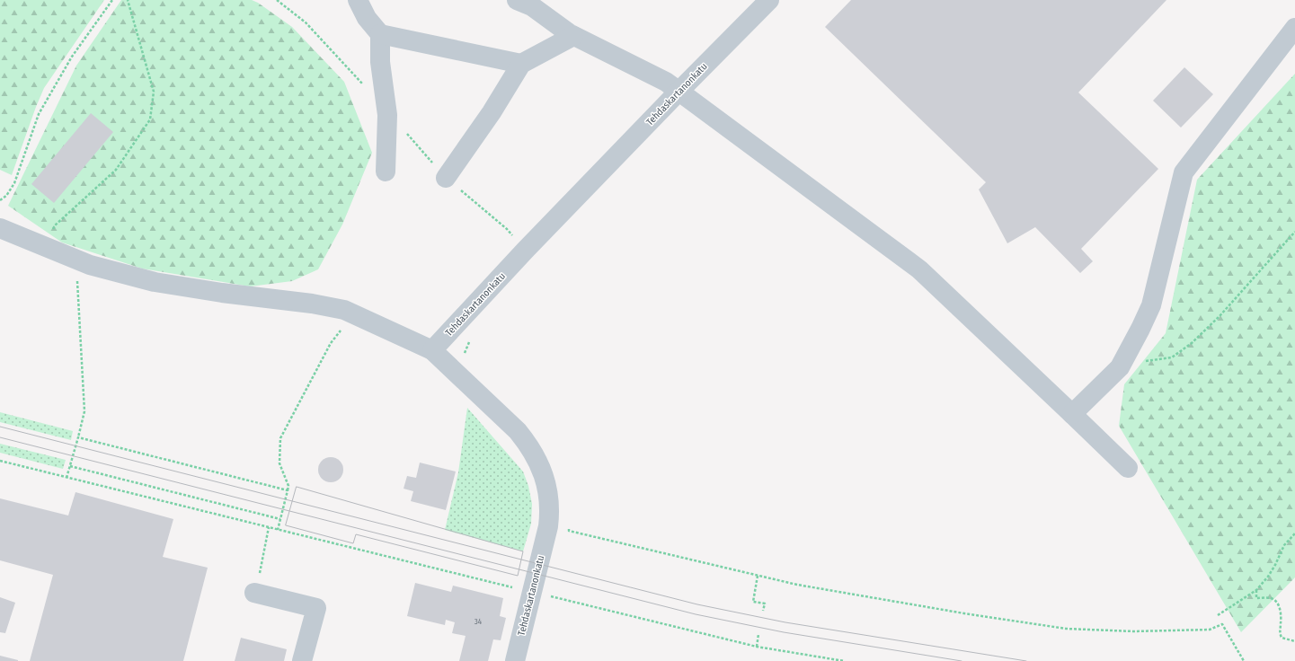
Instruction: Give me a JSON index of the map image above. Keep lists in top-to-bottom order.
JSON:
{
  "streets": {
    "street": ["Tehdaskartanonkatu"]
  },
  "house_numbers": ["34"]
}
